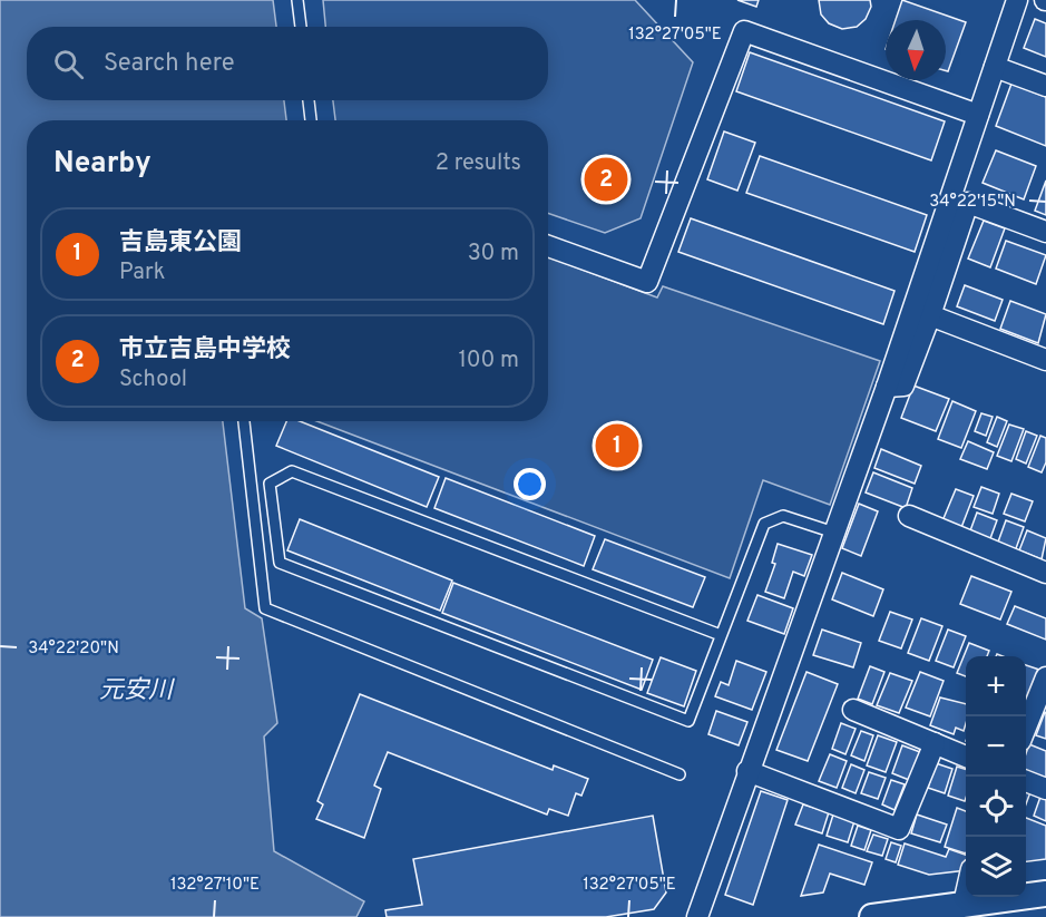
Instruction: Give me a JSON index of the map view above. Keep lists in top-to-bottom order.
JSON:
{
  "water": ["元安川"],
  "north": "bottom",
  "page": {
    "search": "Search here",
    "heading": ["Nearby", "2 results"],
    "pins": ["2", "1"],
    "list": [
      {
        "mark": "1",
        "name": "吉島東公園",
        "note": "Park",
        "value": "30 m"
      },
      {
        "mark": "2",
        "name": "市立吉島中学校",
        "note": "School",
        "value": "100 m"
      }
    ],
    "map_buttons": ["+", "−"]
  },
  "coordinates": [
    "132°27'05\"E",
    "34°22'15\"N",
    "34°22'20\"N",
    "132°27'10\"E"
  ]
}
